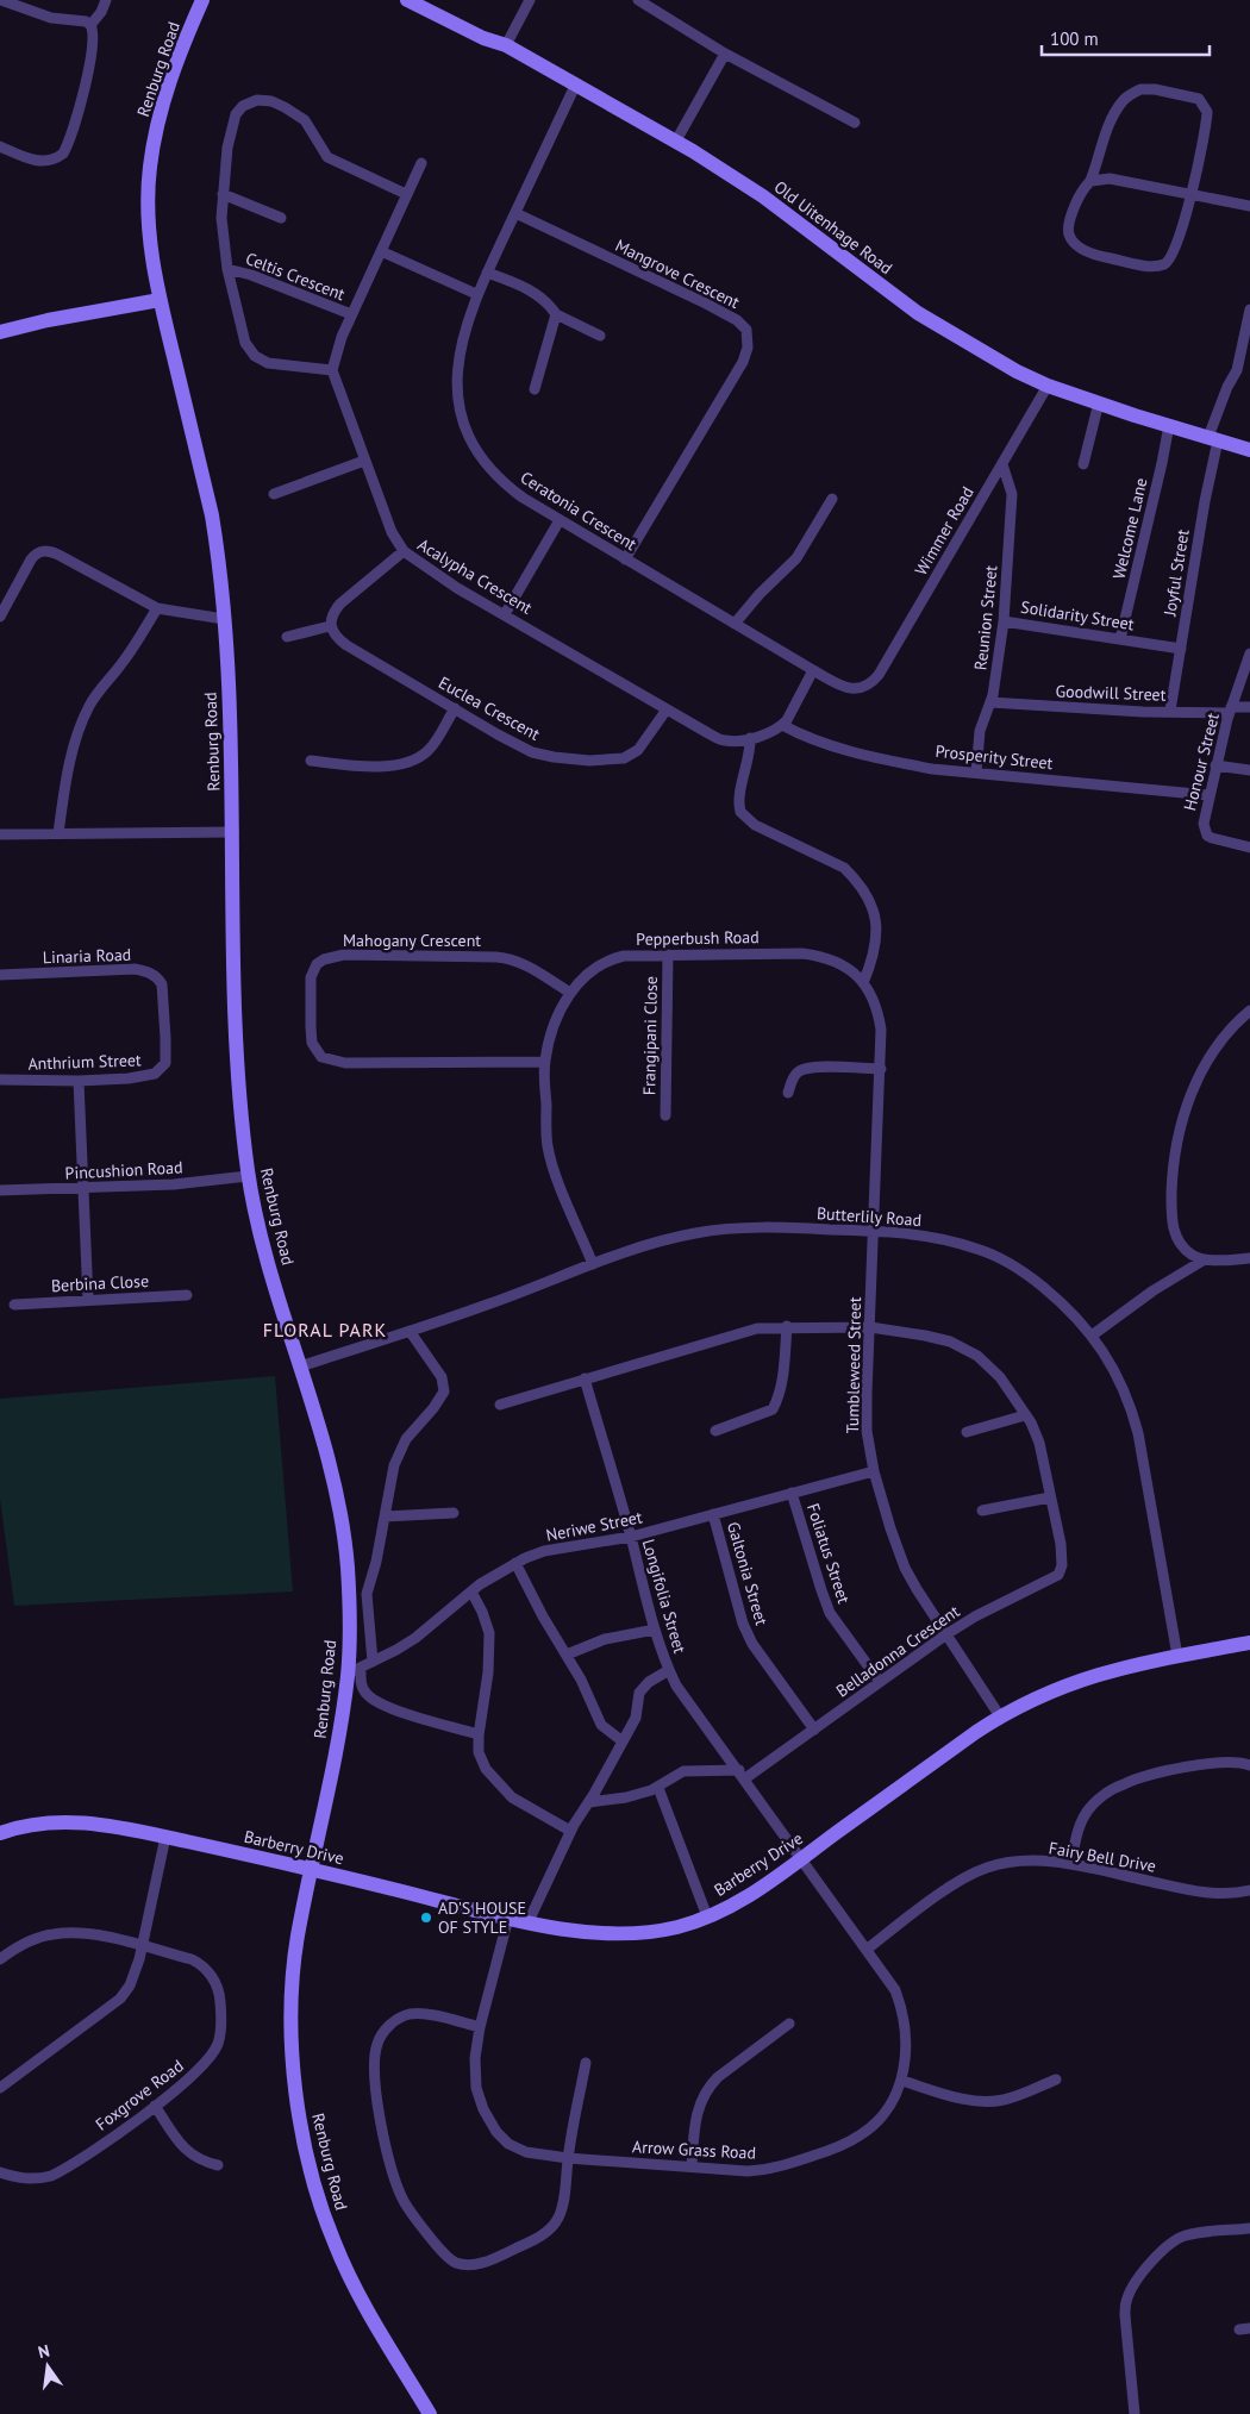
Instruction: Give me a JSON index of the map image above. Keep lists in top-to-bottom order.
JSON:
{
  "streets": {
    "street": [
      "Renburg Road",
      "Old Uitenhage Road",
      "Mangrove Crescent",
      "Celtis Crescent",
      "Ceratonia Crescent",
      "Welcome Lane",
      "Wimmer Road",
      "Joyful Street",
      "Acalypha Crescent",
      "Solidarity Street",
      "Reunion Street",
      "Goodwill Street",
      "Euclea Crescent",
      "Prosperity Street",
      "Honour Street",
      "Pepperbush Road",
      "Mahogany Crescent",
      "Linaria Road",
      "Frangipani Close",
      "Anthrium Street",
      "Pincushion Road",
      "Butterlily Road",
      "Berbina Close",
      "Tumbleweed Street",
      "Neriwe Street",
      "Foliatus Street",
      "Galtonia Street",
      "Longifolia Street",
      "Belladonna Crescent",
      "Barberry Drive",
      "Fairy Bell Drive",
      "Foxgrove Road",
      "Arrow Grass Road"
    ]
  },
  "crossings": [
    ["Renburg Road", "Pincushion Road"],
    ["Renburg Road", "Butterlily Road"],
    ["Renburg Road", "Neriwe Street"],
    ["Renburg Road", "Barberry Drive"],
    ["Old Uitenhage Road", "Ceratonia Crescent"],
    ["Old Uitenhage Road", "Welcome Lane"],
    ["Old Uitenhage Road", "Wimmer Road"],
    ["Old Uitenhage Road", "Joyful Street"],
    ["Mangrove Crescent", "Ceratonia Crescent"],
    ["Celtis Crescent", "Acalypha Crescent"],
    ["Ceratonia Crescent", "Wimmer Road"],
    ["Welcome Lane", "Solidarity Street"],
    ["Wimmer Road", "Reunion Street"],
    ["Joyful Street", "Solidarity Street"],
    ["Joyful Street", "Goodwill Street"],
    ["Acalypha Crescent", "Euclea Crescent"],
    ["Acalypha Crescent", "Prosperity Street"],
    ["Solidarity Street", "Reunion Street"],
    ["Reunion Street", "Goodwill Street"],
    ["Reunion Street", "Prosperity Street"],
    ["Goodwill Street", "Honour Street"],
    ["Prosperity Street", "Honour Street"],
    ["Pepperbush Road", "Mahogany Crescent"],
    ["Pepperbush Road", "Frangipani Close"],
    ["Pepperbush Road", "Butterlily Road"],
    ["Pepperbush Road", "Tumbleweed Street"],
    ["Linaria Road", "Anthrium Street"],
    ["Butterlily Road", "Tumbleweed Street"],
    ["Butterlily Road", "Barberry Drive"],
    ["Tumbleweed Street", "Neriwe Street"],
    ["Tumbleweed Street", "Belladonna Crescent"],
    ["Tumbleweed Street", "Barberry Drive"],
    ["Neriwe Street", "Foliatus Street"],
    ["Neriwe Street", "Galtonia Street"],
    ["Neriwe Street", "Longifolia Street"],
    ["Foliatus Street", "Belladonna Crescent"],
    ["Galtonia Street", "Belladonna Crescent"],
    ["Longifolia Street", "Belladonna Crescent"],
    ["Longifolia Street", "Barberry Drive"],
    ["Longifolia Street", "Arrow Grass Road"],
    ["Barberry Drive", "Arrow Grass Road"],
    ["Fairy Bell Drive", "Arrow Grass Road"]
  ],
  "districts": ["FLORAL PARK"],
  "places": ["AD'S HOUSE OF STYLE"],
  "scale_bar": "100 m",
  "north": "top"
}
